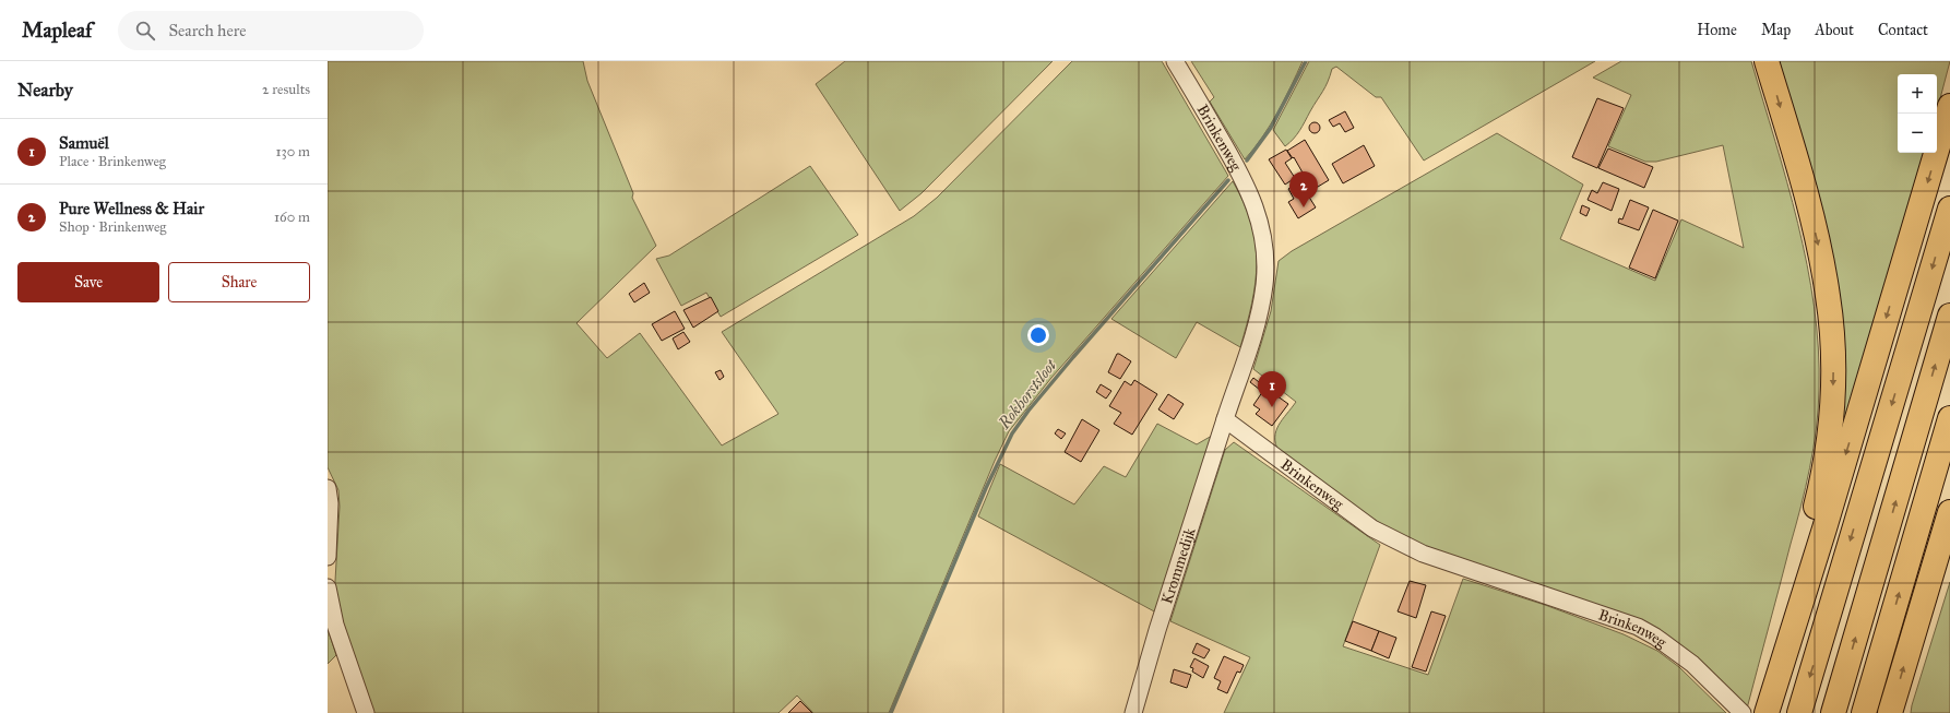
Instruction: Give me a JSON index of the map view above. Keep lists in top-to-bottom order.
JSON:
{
  "streets": {
    "street": ["Brinkenweg", "Krommedijk"]
  },
  "crossings": [
    ["Brinkenweg", "Krommedijk"]
  ],
  "water": ["Rokhorstsloot"],
  "page": {
    "header": "Mapleaf",
    "search": "Search here",
    "nav": [
      "Home",
      "Map",
      "About",
      "Contact"
    ],
    "heading": ["Nearby", "2 results"],
    "map_buttons": ["+", "−"],
    "list": [
      {
        "mark": "1",
        "name": "Samuël",
        "note": "Place · Brinkenweg",
        "value": "130 m"
      },
      {
        "mark": "2",
        "name": "Pure Wellness & Hair",
        "note": "Shop · Brinkenweg",
        "value": "160 m"
      }
    ],
    "pins": ["2", "1"],
    "buttons": ["Save", "Share"]
  }
}
